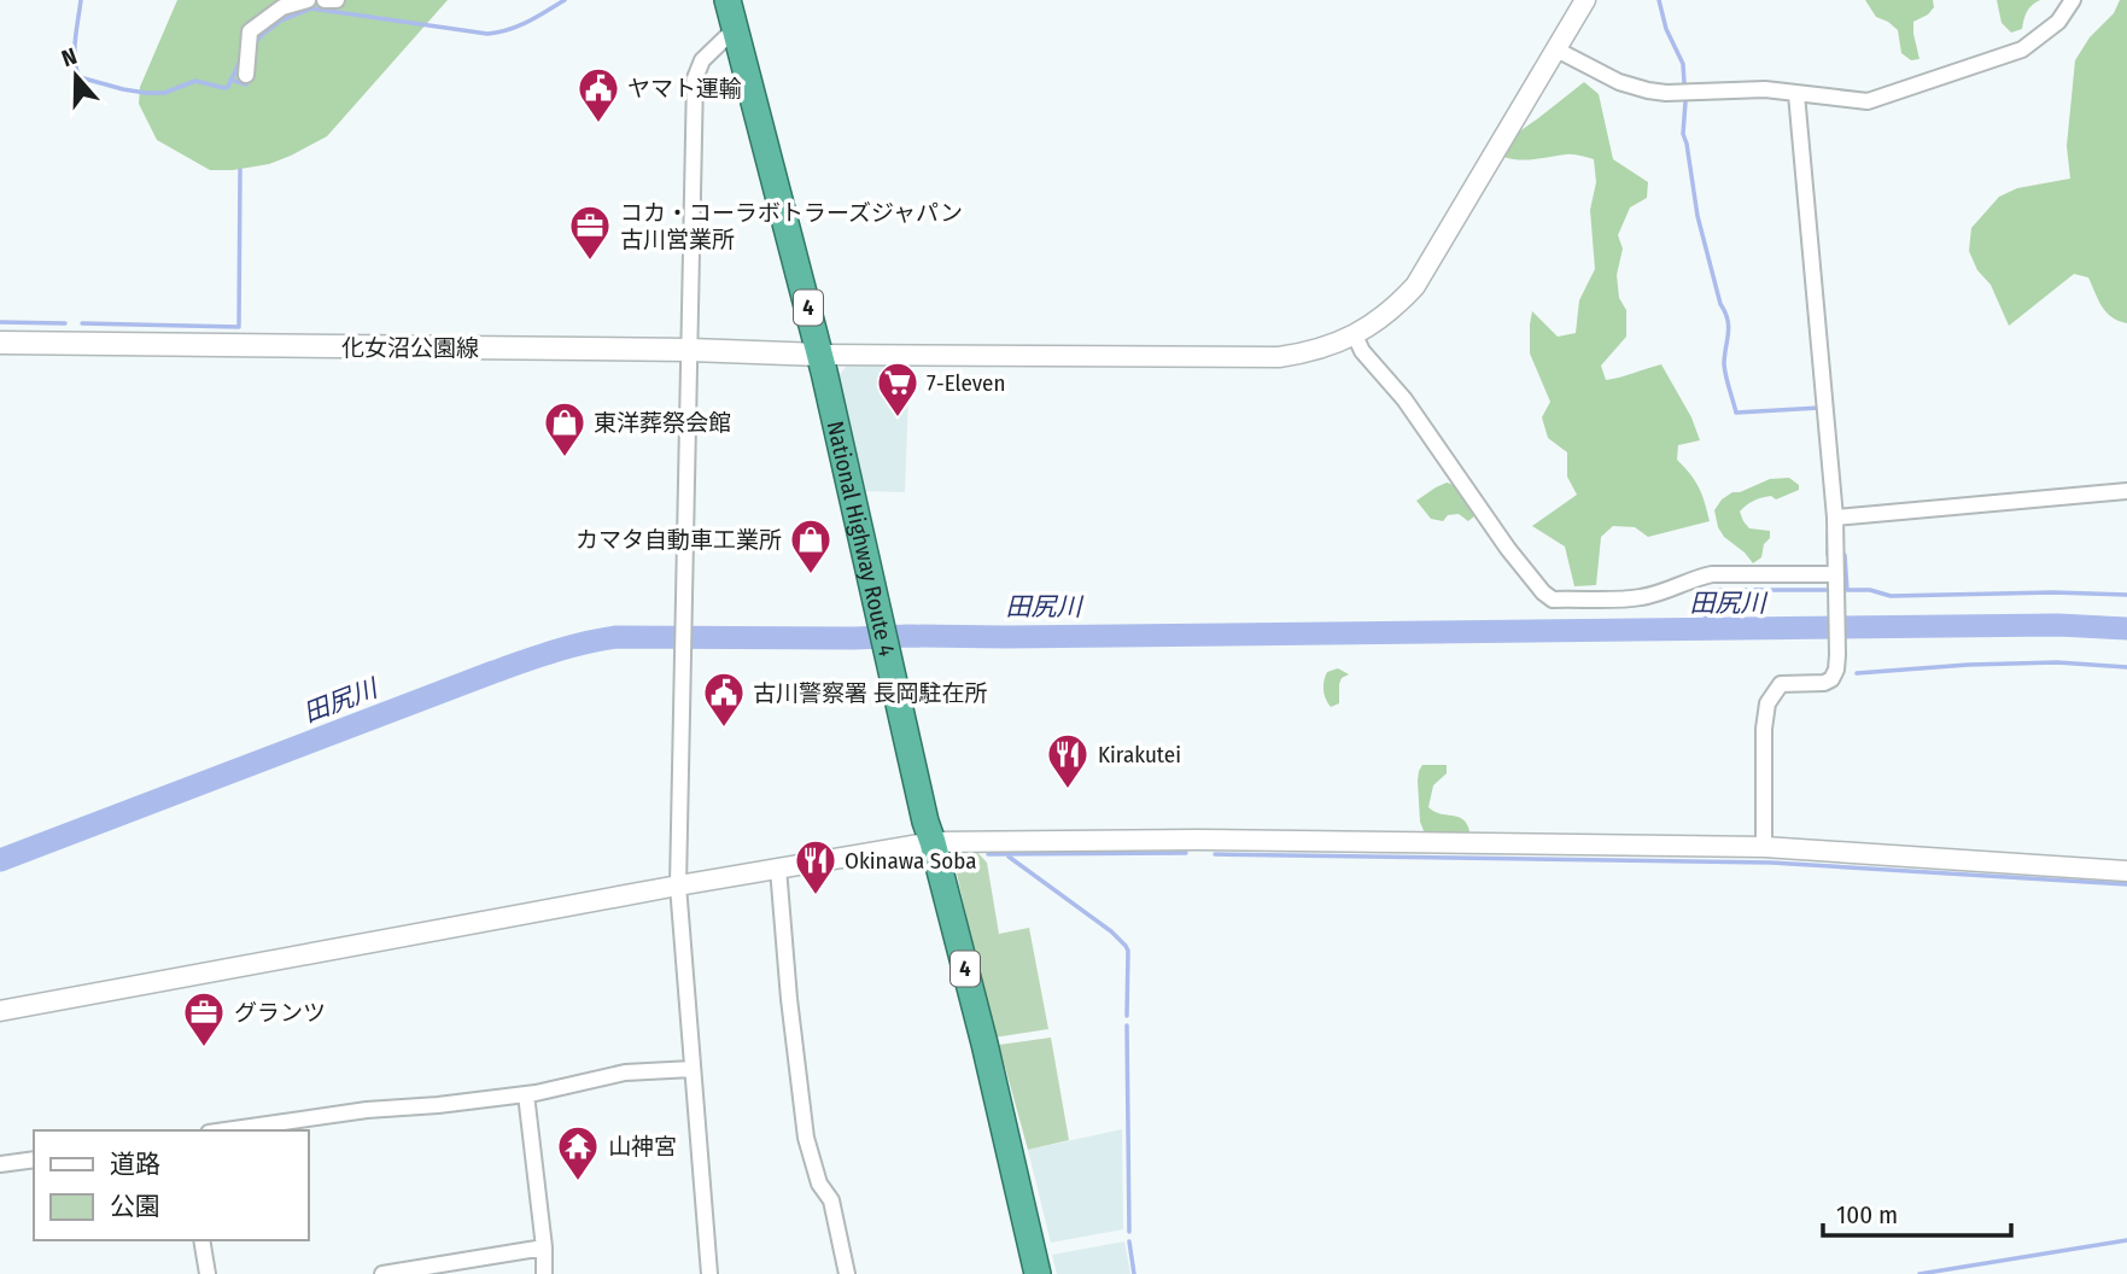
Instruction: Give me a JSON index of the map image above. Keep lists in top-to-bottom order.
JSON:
{
  "streets": {
    "highway": ["4", "National Highway Route 4"],
    "main road": ["化女沼公園線"]
  },
  "crossings": [
    ["化女沼公園線", "National Highway Route 4"]
  ],
  "water": ["田尻川"],
  "places": {
    "public building": ["ヤマト運輸", "古川警察署 長岡駐在所"],
    "office": ["コカ・コーラボトラーズジャパン 古川営業所", "グランツ"],
    "supermarket": ["7-Eleven"],
    "shop": ["東洋葬祭会館", "カマタ自動車工業所"],
    "restaurant": ["Kirakutei", "Okinawa Soba"],
    "temple": ["山神宮"]
  },
  "legend": ["道路", "公園"],
  "scale_bar": "100 m",
  "north": "top"
}
